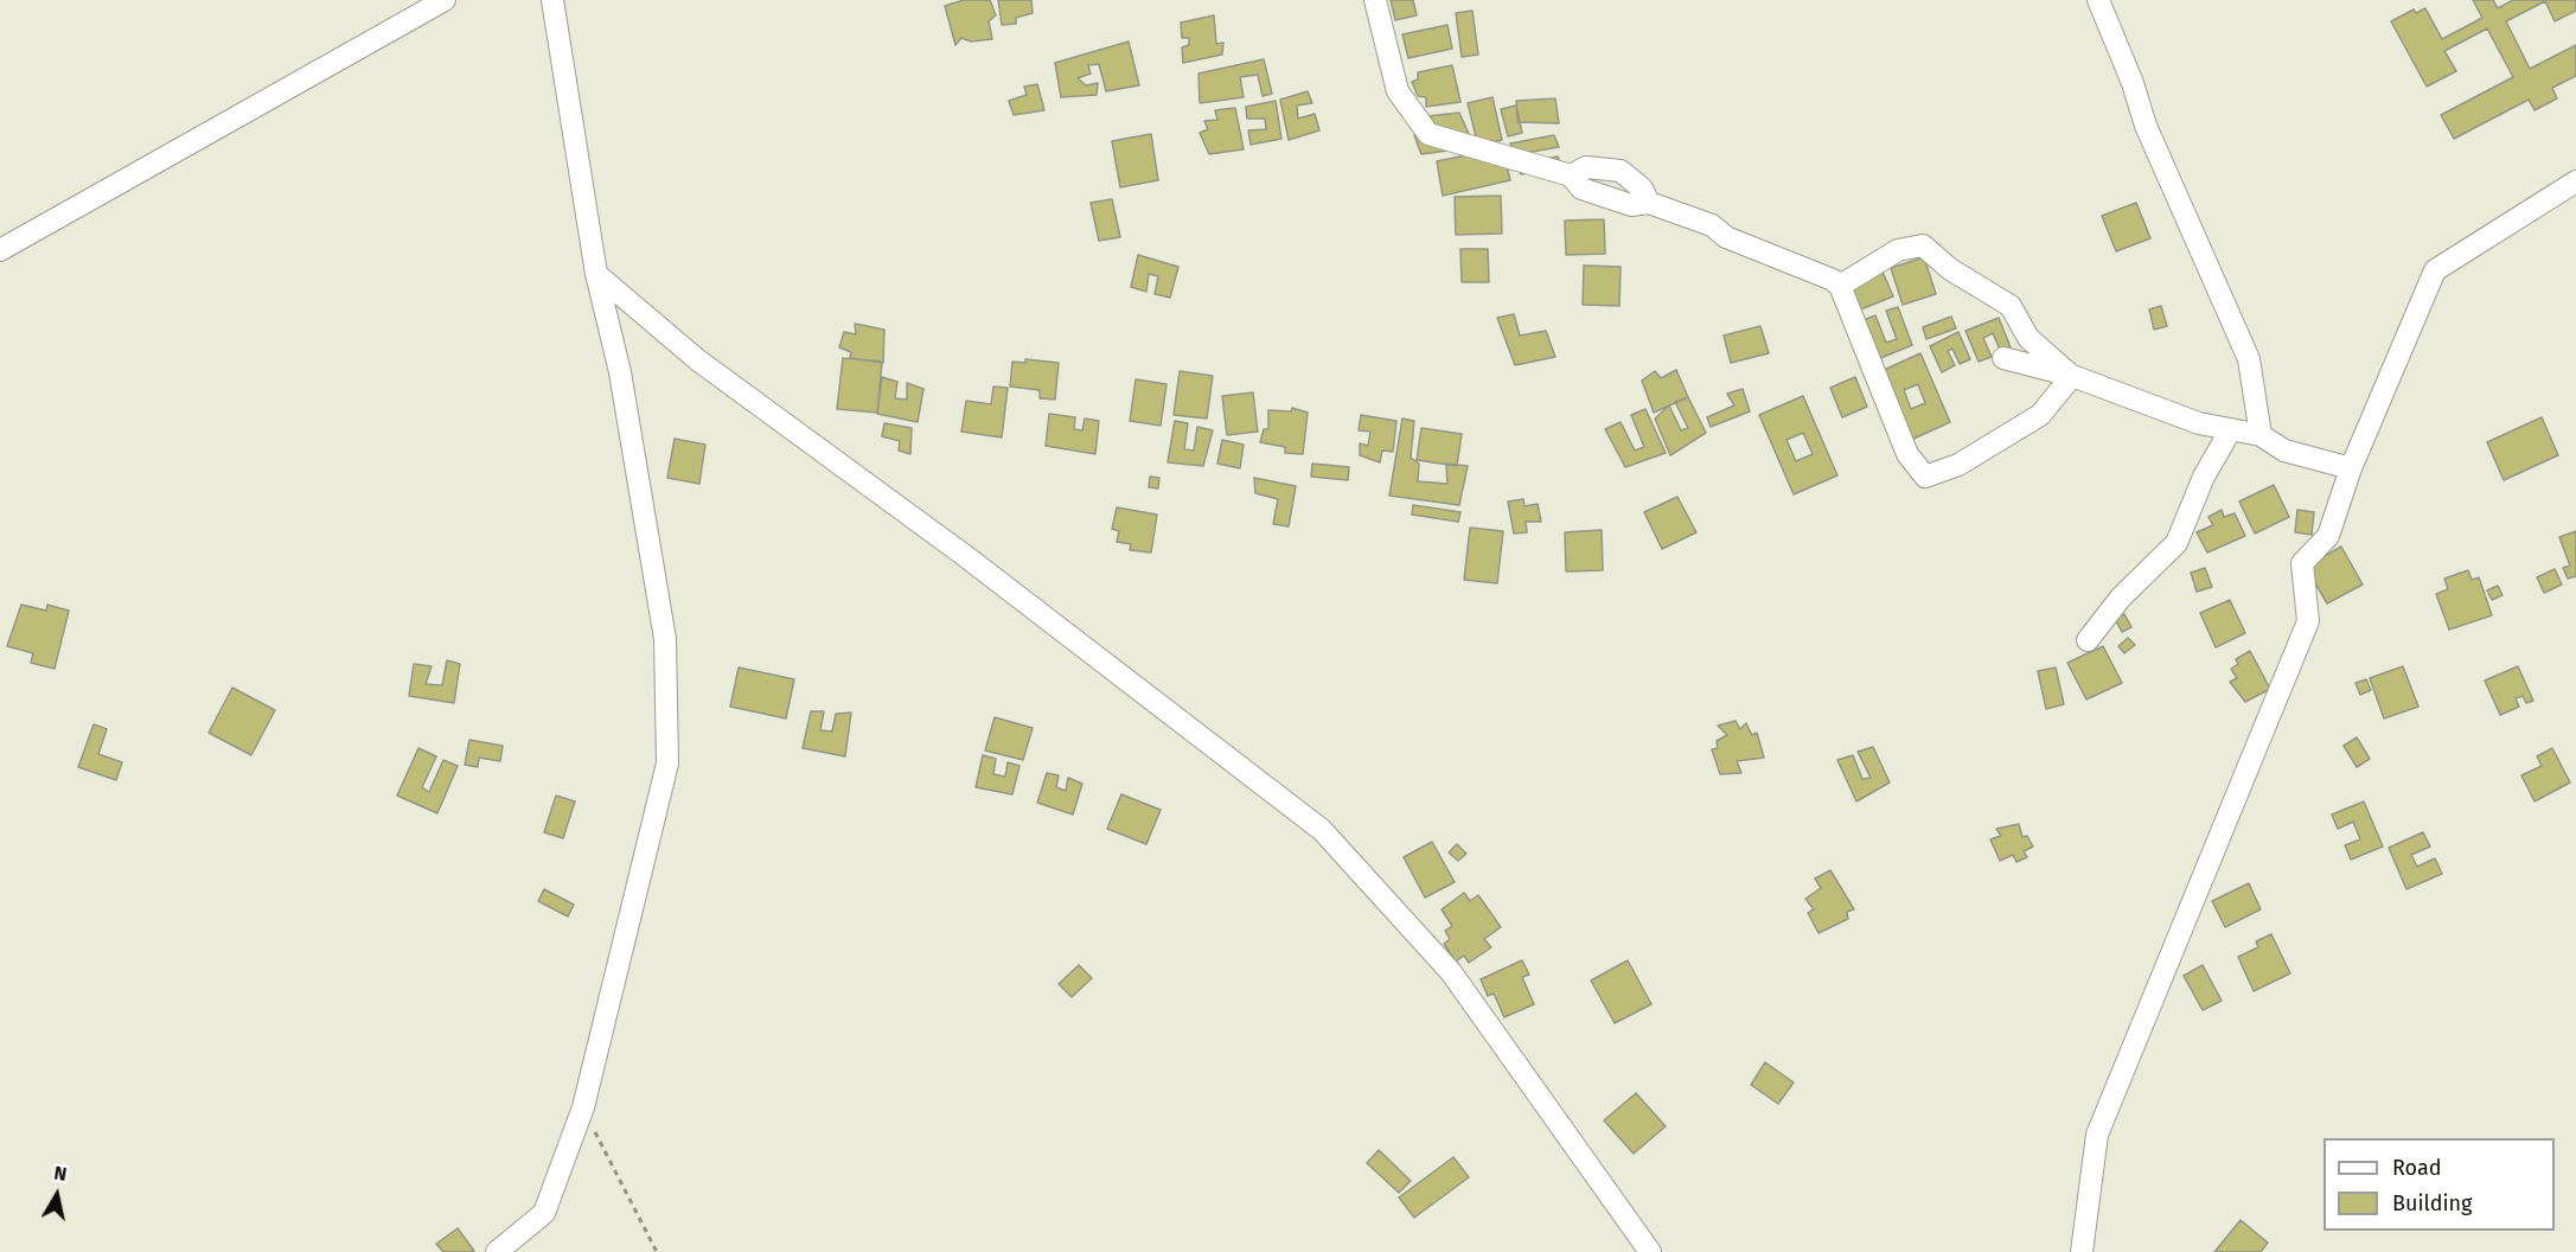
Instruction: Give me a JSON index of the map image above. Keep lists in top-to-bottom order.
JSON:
{
  "legend": ["Road", "Building"],
  "north": "top"
}
